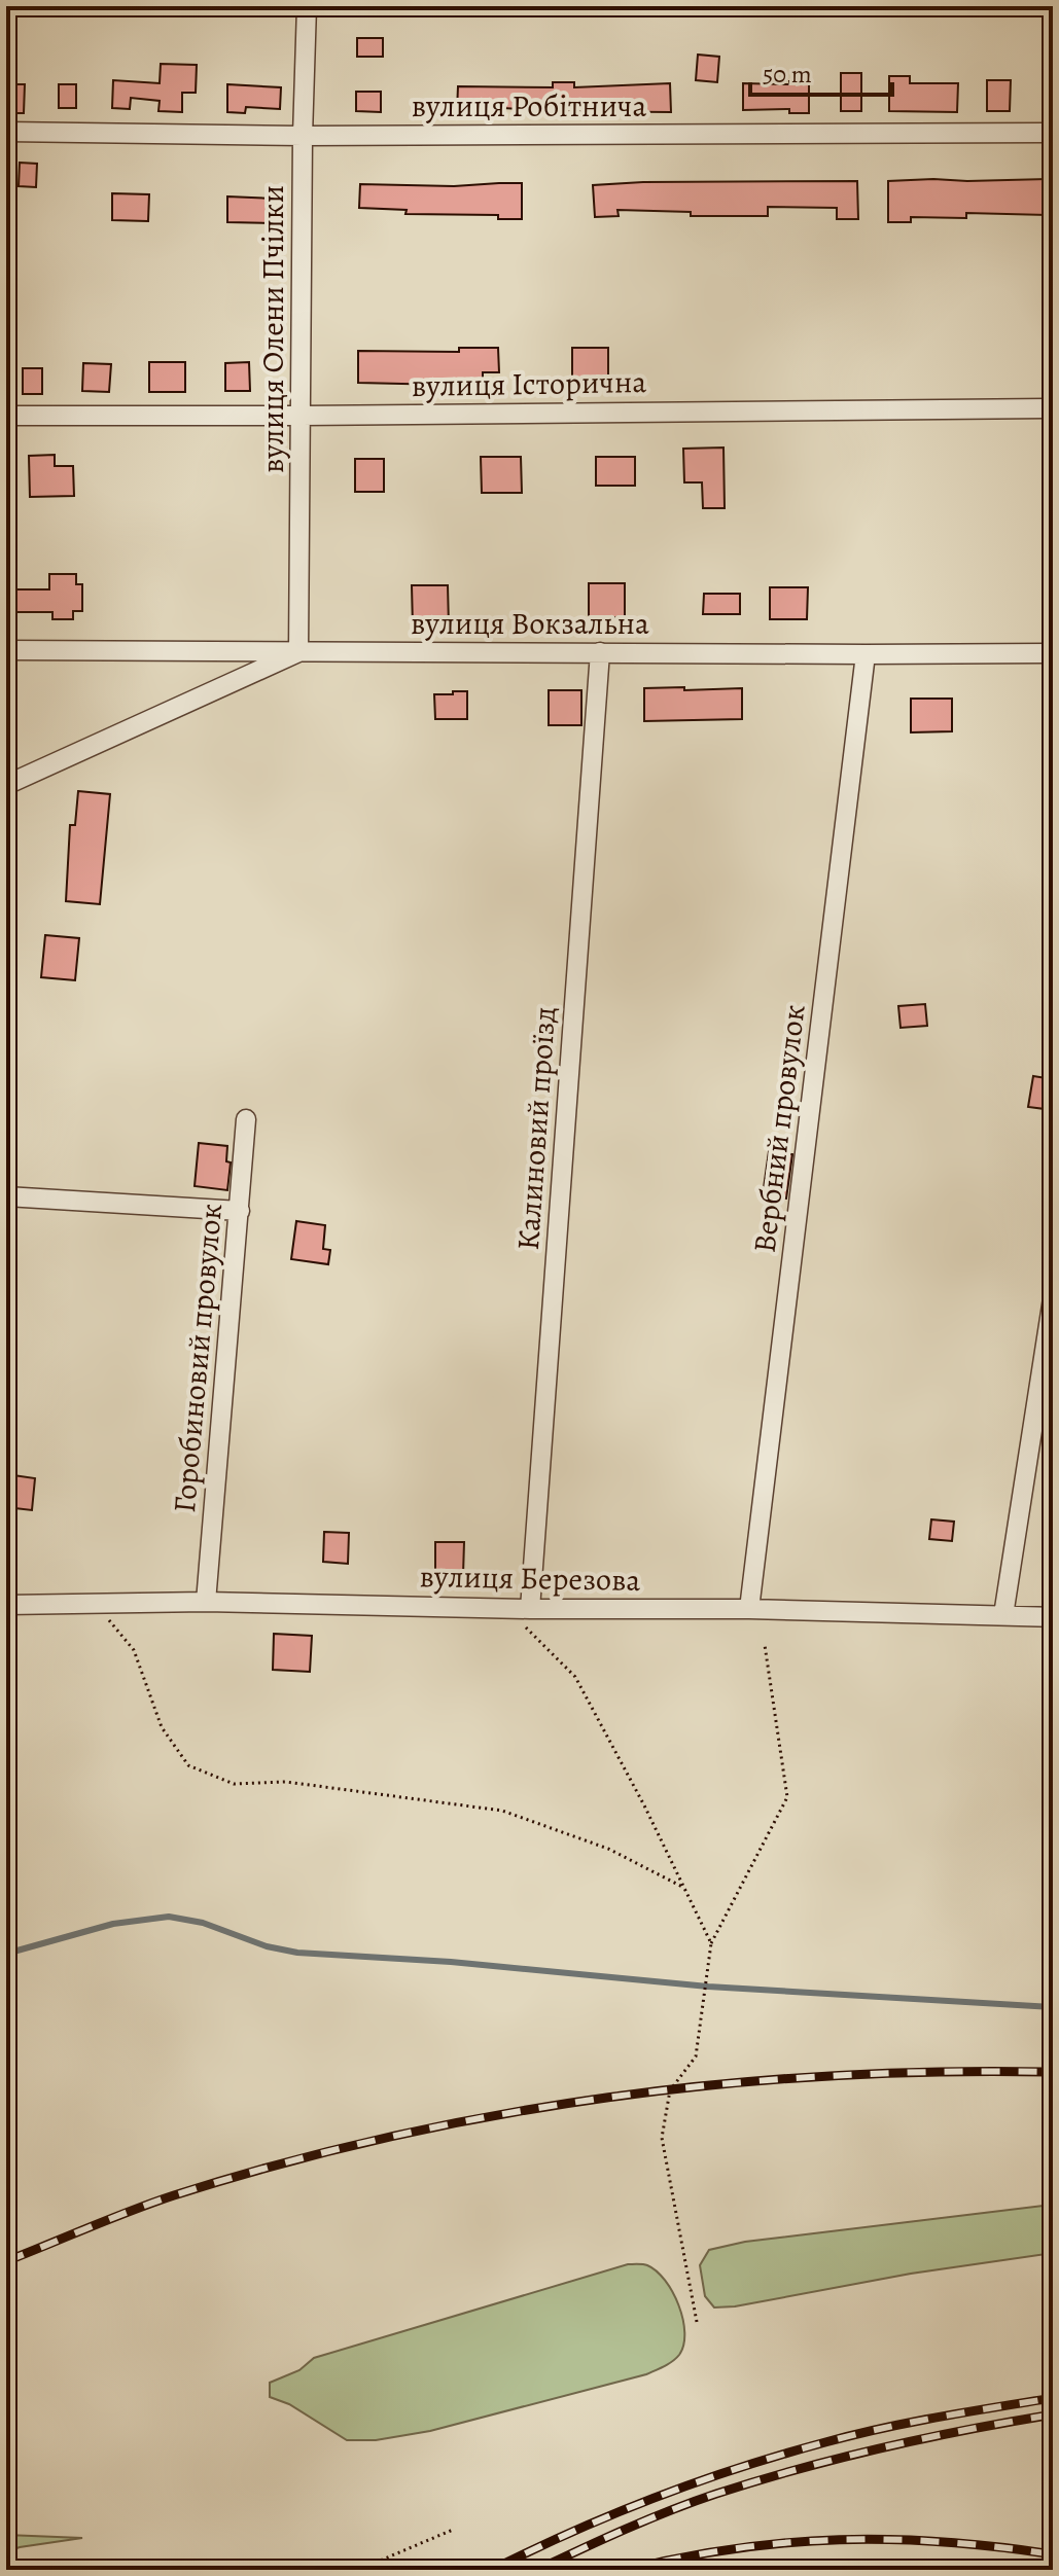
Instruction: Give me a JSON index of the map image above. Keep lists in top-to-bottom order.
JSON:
{
  "streets": {
    "street": [
      "вулиця Робітнича",
      "вулиця Олени Пчілки",
      "вулиця Історична",
      "вулиця Вокзальна",
      "Калиновий проїзд",
      "Вербний провулок",
      "Горобиновий провулок",
      "вулиця Березова"
    ]
  },
  "crossings": [
    ["вулиця Робітнича", "вулиця Олени Пчілки"],
    ["вулиця Олени Пчілки", "вулиця Історична"],
    ["вулиця Олени Пчілки", "вулиця Вокзальна"],
    ["вулиця Вокзальна", "Калиновий проїзд"],
    ["вулиця Вокзальна", "Вербний провулок"],
    ["Калиновий проїзд", "вулиця Березова"],
    ["Вербний провулок", "вулиця Березова"],
    ["Горобиновий провулок", "вулиця Березова"]
  ],
  "scale_bar": "50 m"
}
